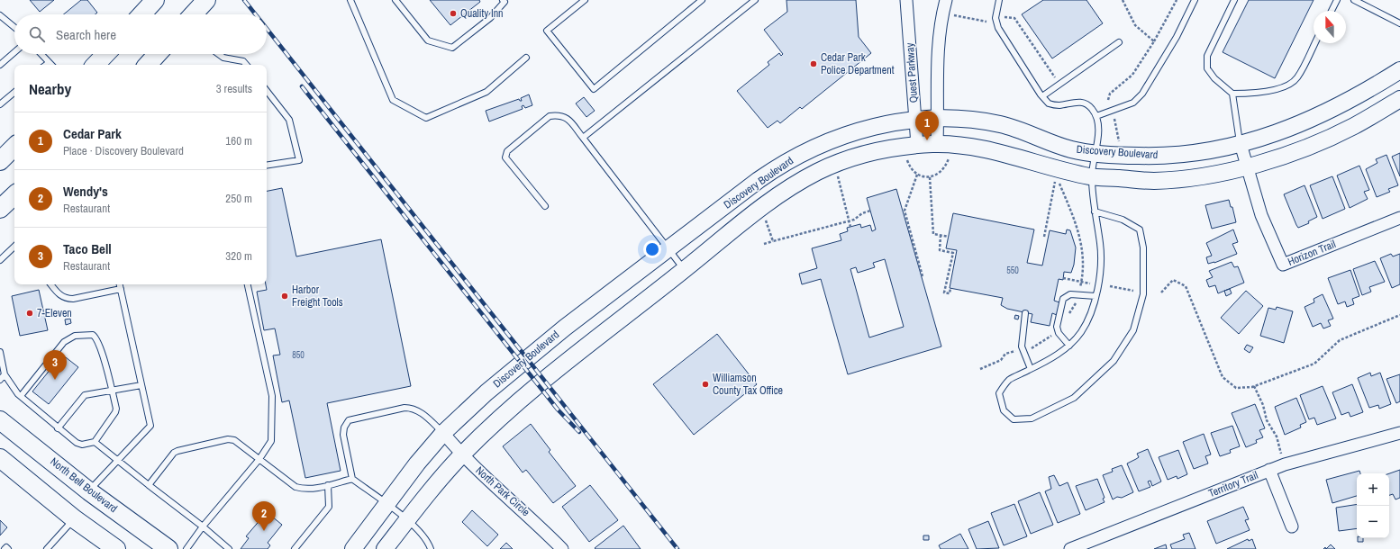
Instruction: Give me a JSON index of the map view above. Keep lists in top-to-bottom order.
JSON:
{
  "streets": {
    "main road": ["North Bell Boulevard"],
    "street": [
      "Quest Parkway",
      "Discovery Boulevard",
      "Horizon Trail",
      "Territory Trail",
      "North Park Circle"
    ]
  },
  "crossings": [
    ["Quest Parkway", "Discovery Boulevard"],
    ["Discovery Boulevard", "Horizon Trail"],
    ["Discovery Boulevard", "North Park Circle"]
  ],
  "places": [
    "Quality Inn",
    "Cedar Park Police Department",
    "Harbor Freight Tools",
    "7-Eleven",
    "Williamson County Tax Office"
  ],
  "house_numbers": ["550", "850"],
  "north": "top",
  "page": {
    "search": "Search here",
    "heading": ["Nearby", "3 results"],
    "pins": ["1", "3", "2"],
    "list": [
      {
        "mark": "1",
        "name": "Cedar Park",
        "note": "Place · Discovery Boulevard",
        "value": "160 m"
      },
      {
        "mark": "2",
        "name": "Wendy's",
        "note": "Restaurant",
        "value": "250 m"
      },
      {
        "mark": "3",
        "name": "Taco Bell",
        "note": "Restaurant",
        "value": "320 m"
      }
    ],
    "map_buttons": ["+", "−"]
  }
}
